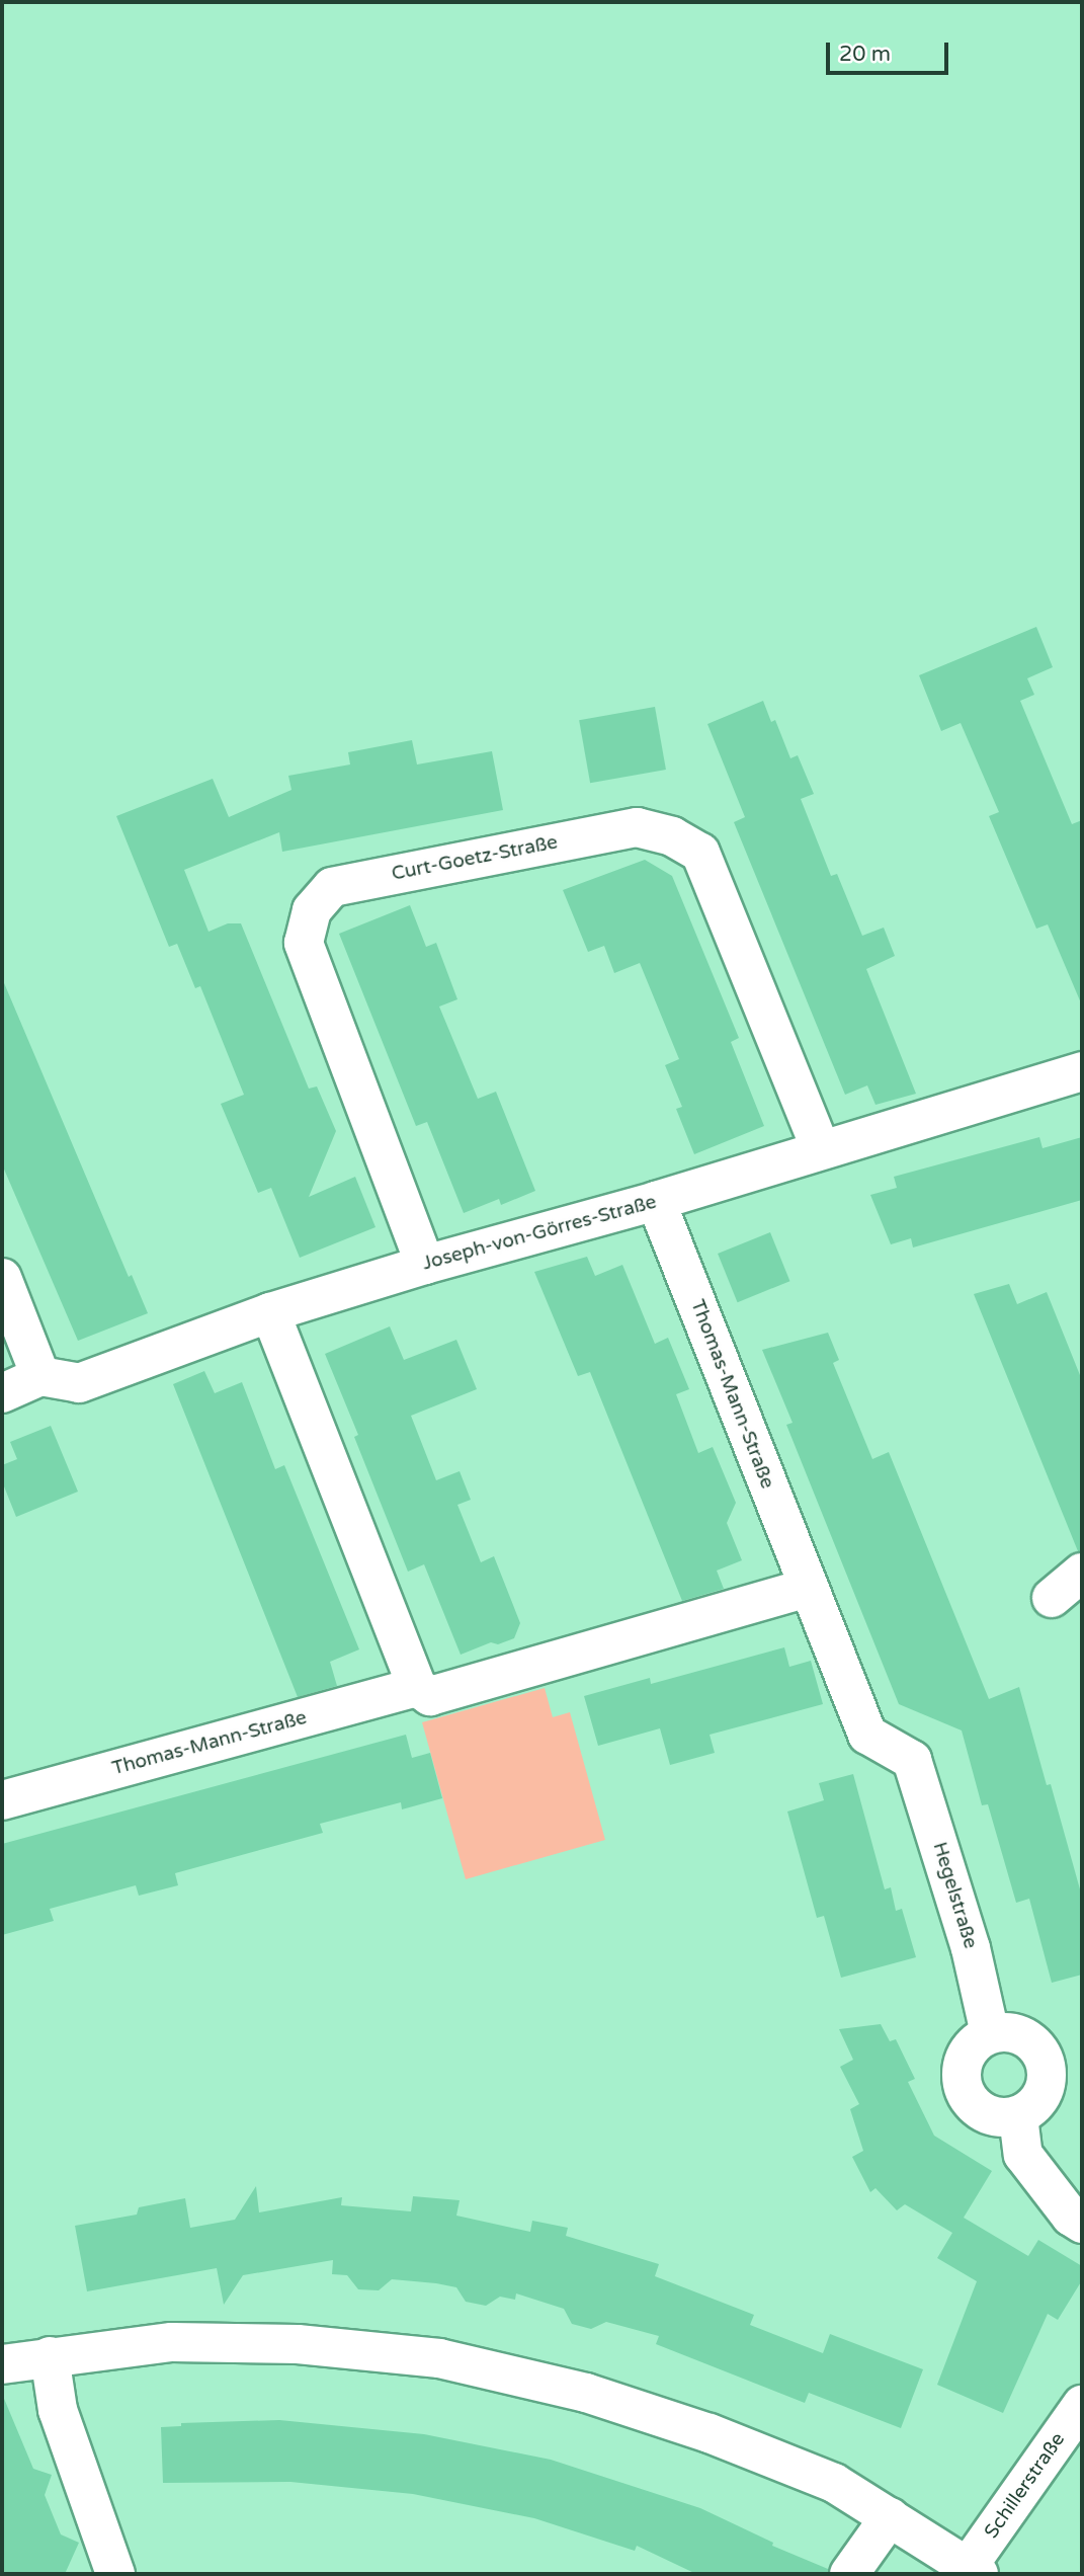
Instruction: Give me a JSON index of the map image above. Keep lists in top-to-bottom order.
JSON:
{
  "streets": {
    "street": [
      "Curt-Goetz-Straße",
      "Joseph-von-Görres-Straße",
      "Thomas-Mann-Straße",
      "Hegelstraße",
      "Schillerstraße"
    ]
  },
  "crossings": [
    ["Curt-Goetz-Straße", "Joseph-von-Görres-Straße"],
    ["Joseph-von-Görres-Straße", "Thomas-Mann-Straße"],
    ["Thomas-Mann-Straße", "Hegelstraße"]
  ],
  "scale_bar": "20 m"
}
